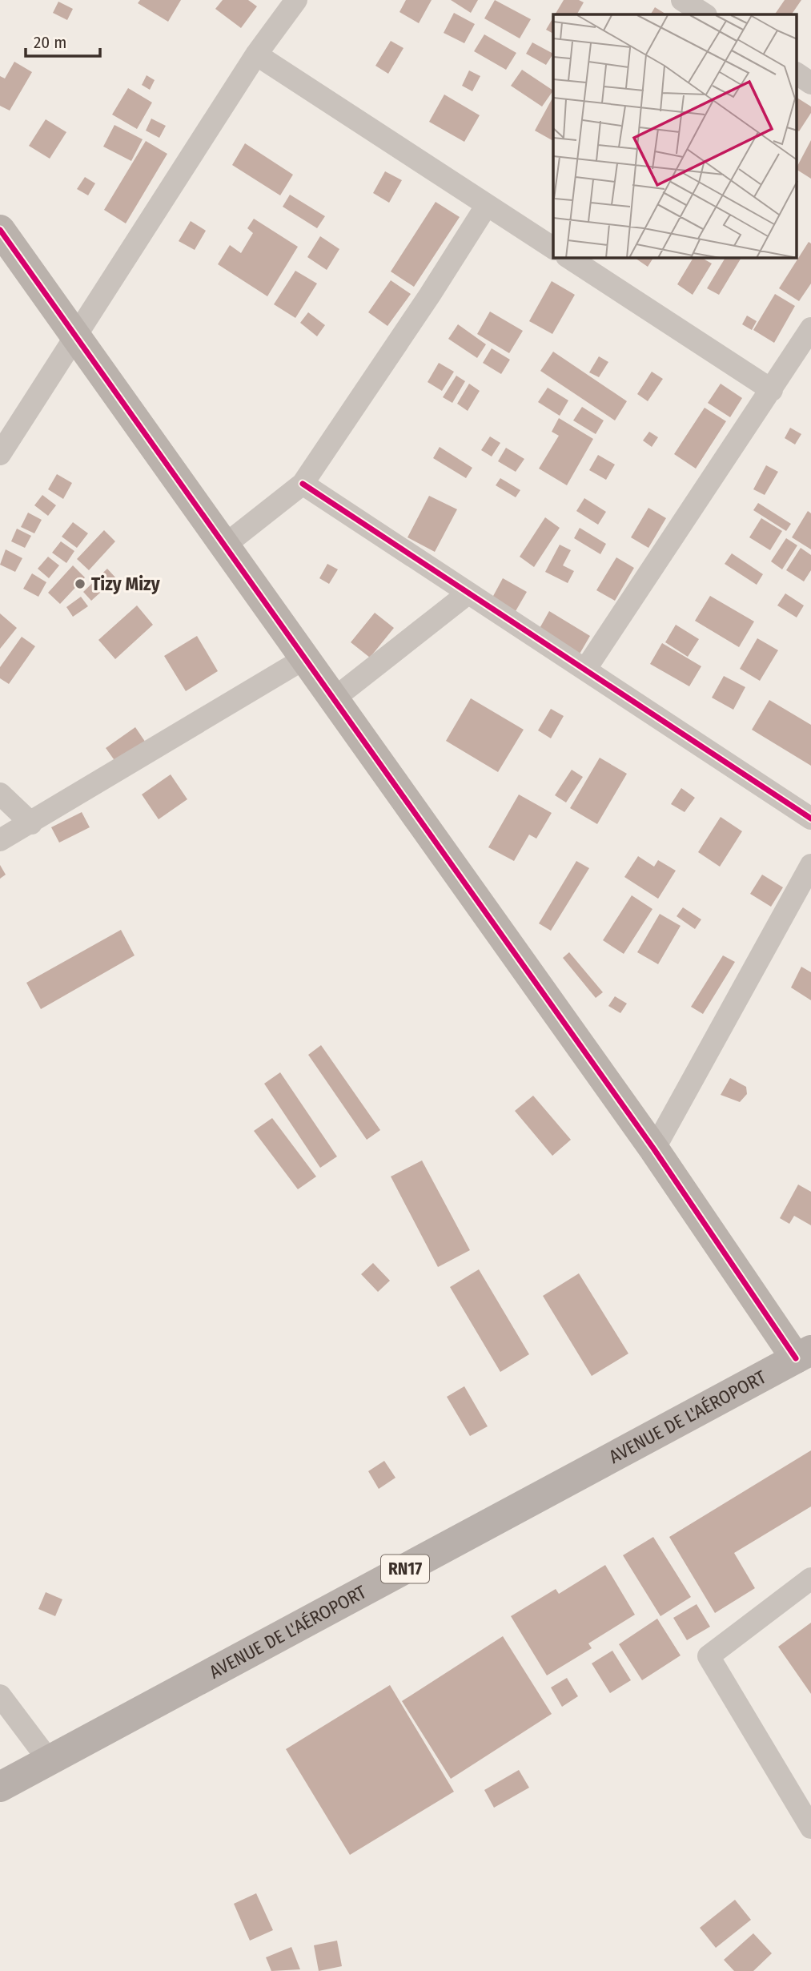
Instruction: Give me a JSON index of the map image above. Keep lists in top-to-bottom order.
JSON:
{
  "streets": {
    "main road": ["AVENUE DE L'AÉROPORT", "RN17"]
  },
  "places": ["Tizy Mizy"],
  "scale_bar": "20 m"
}
